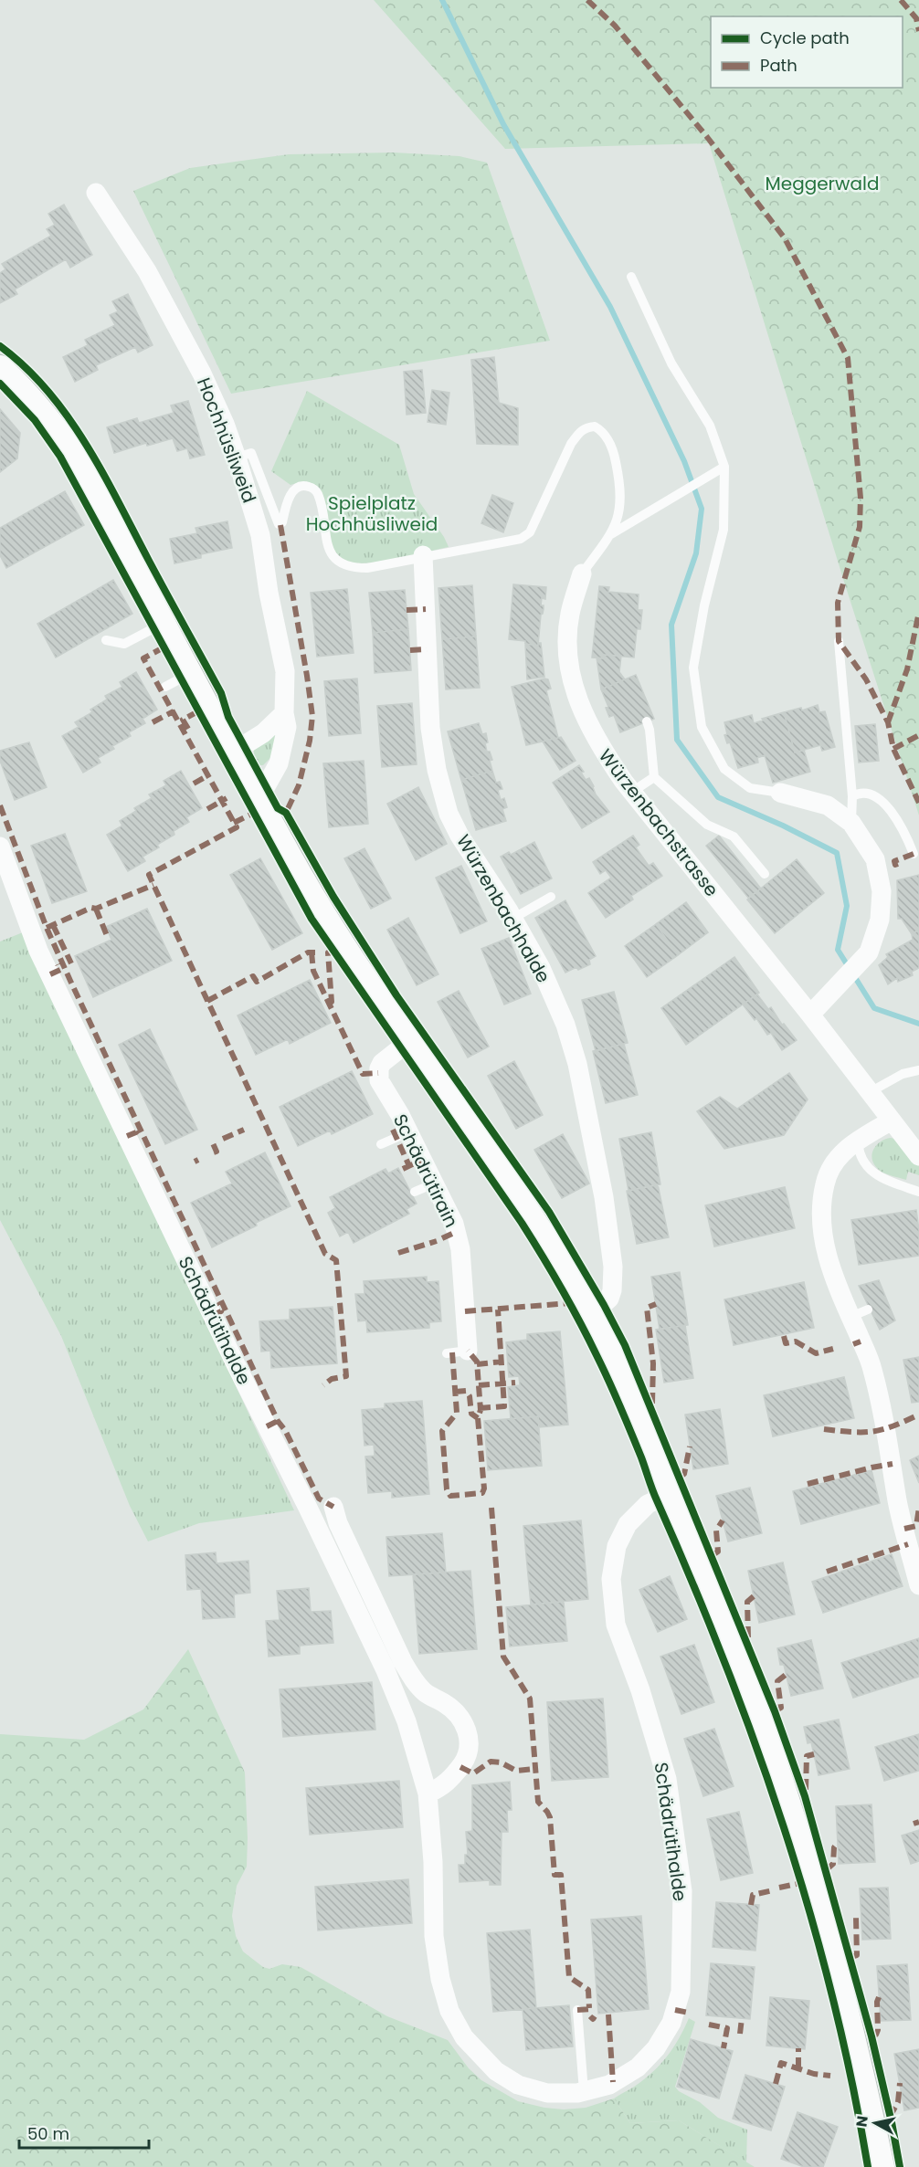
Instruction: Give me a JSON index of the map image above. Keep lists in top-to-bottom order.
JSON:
{
  "streets": {
    "street": [
      "Hochhüsliweid",
      "Würzenbachstrasse",
      "Würzenbachhalde",
      "Schädrütirain",
      "Schädrütihalde"
    ]
  },
  "parks": ["Meggerwald", "Spielplatz Hochhüsliweid"],
  "legend": ["Cycle path", "Path"],
  "scale_bar": "50 m",
  "north": "left"
}
